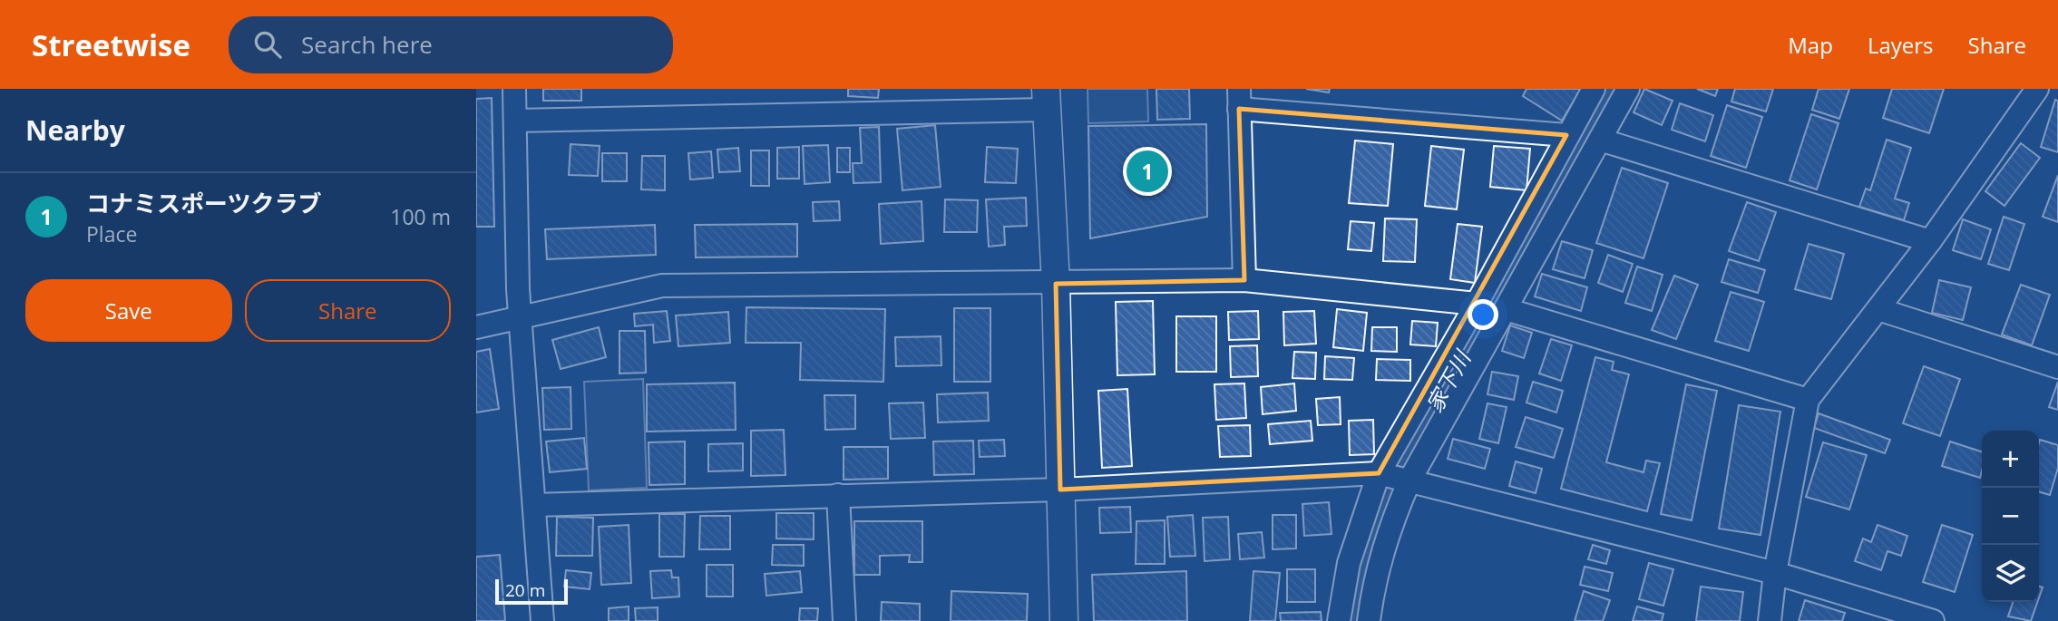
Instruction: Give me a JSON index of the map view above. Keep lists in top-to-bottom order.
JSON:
{
  "water": ["家下川"],
  "scale_bar": "20 m",
  "page": {
    "header": "Streetwise",
    "search": "Search here",
    "nav": ["Map", "Layers", "Share"],
    "heading": "Nearby",
    "pins": "1",
    "list": [
      {
        "mark": "1",
        "name": "コナミスポーツクラブ",
        "note": "Place",
        "value": "100 m"
      }
    ],
    "buttons": ["Save", "Share"],
    "map_buttons": ["+", "−"],
    "scale": "20 m"
  }
}
